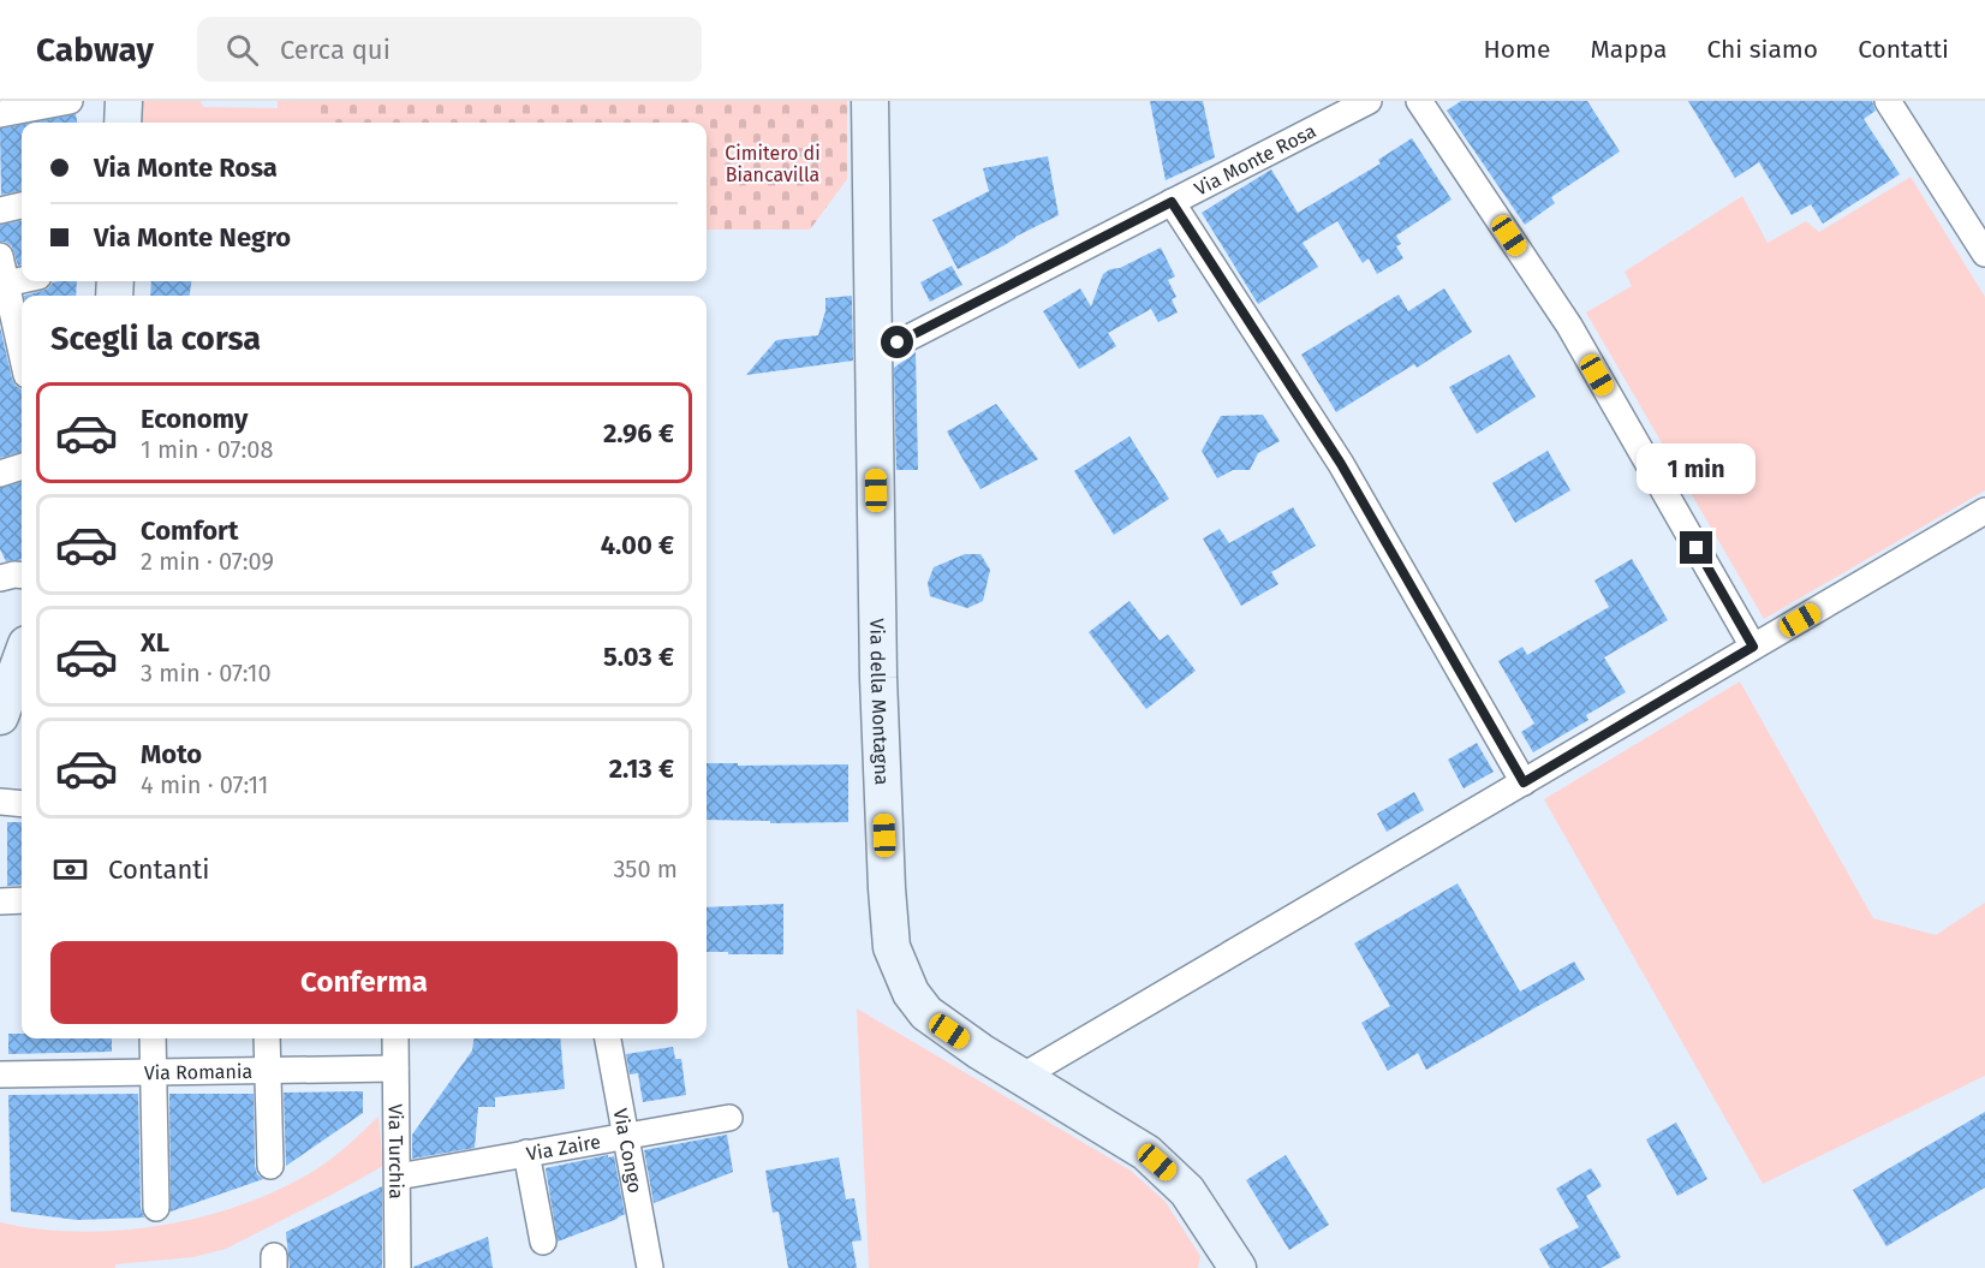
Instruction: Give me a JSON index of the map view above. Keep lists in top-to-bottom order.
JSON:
{
  "streets": {
    "street": [
      "Via Monte Rosa",
      "Via della Montagna",
      "Via Romania",
      "Via Zaire",
      "Via Turchia",
      "Via Congo"
    ]
  },
  "crossings": [
    ["Via Monte Rosa", "Via della Montagna"],
    ["Via Romania", "Via Turchia"],
    ["Via Zaire", "Via Turchia"],
    ["Via Zaire", "Via Congo"]
  ],
  "parks": ["Cimitero di Biancavilla"],
  "page": {
    "header": "Cabway",
    "search": "Cerca qui",
    "nav": [
      "Home",
      "Mappa",
      "Chi siamo",
      "Contatti"
    ],
    "banner": ["Via Monte Rosa", "Via Monte Negro"],
    "heading": "Scegli la corsa",
    "list": [
      {
        "name": "Economy",
        "note": "1 min · 07:08",
        "value": "2.96 €"
      },
      {
        "name": "Comfort",
        "note": "2 min · 07:09",
        "value": "4.00 €"
      },
      {
        "name": "XL",
        "note": "3 min · 07:10",
        "value": "5.03 €"
      },
      {
        "name": "Moto",
        "note": "4 min · 07:11",
        "value": "2.13 €"
      }
    ],
    "bubble": "1 min",
    "pay": ["Contanti", "350 m"],
    "buttons": "Conferma"
  }
}
